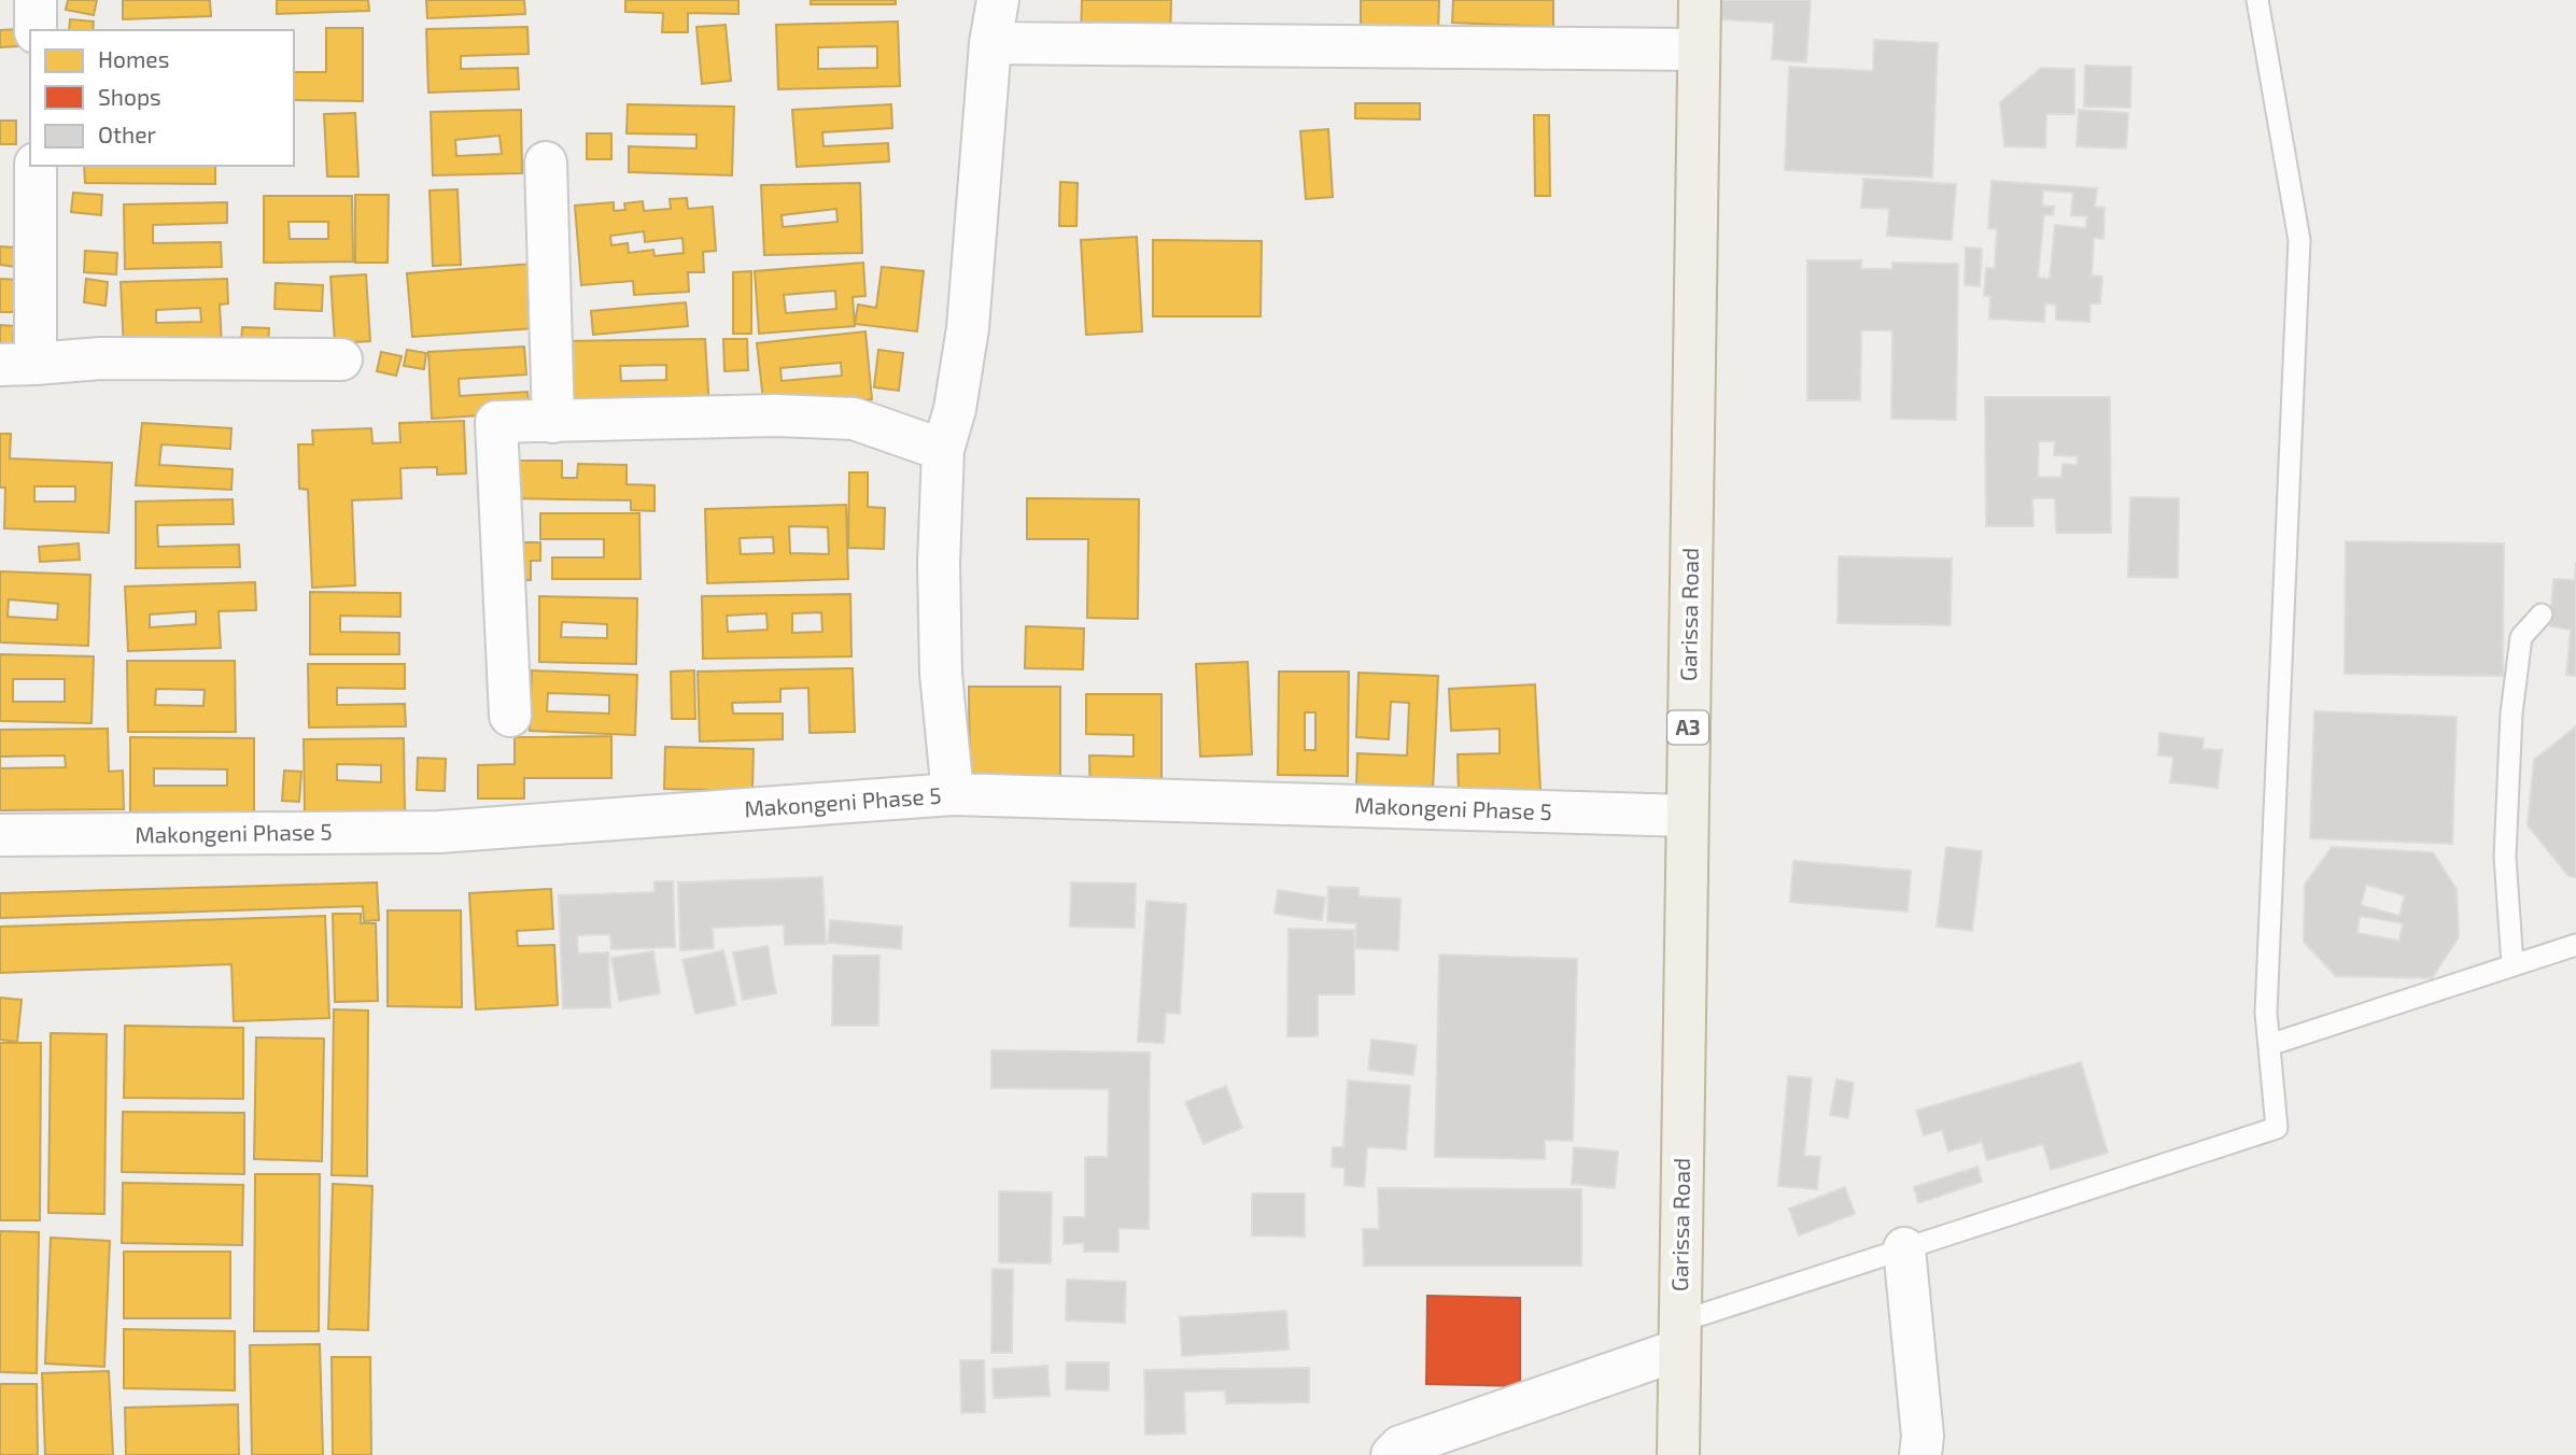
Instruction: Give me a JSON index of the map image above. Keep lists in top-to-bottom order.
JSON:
{
  "streets": {
    "highway": ["Garissa Road", "A3"],
    "street": ["Makongeni Phase 5"]
  },
  "crossings": [
    ["Garissa Road", "Makongeni Phase 5"]
  ],
  "legend": ["Homes", "Shops", "Other"]
}
